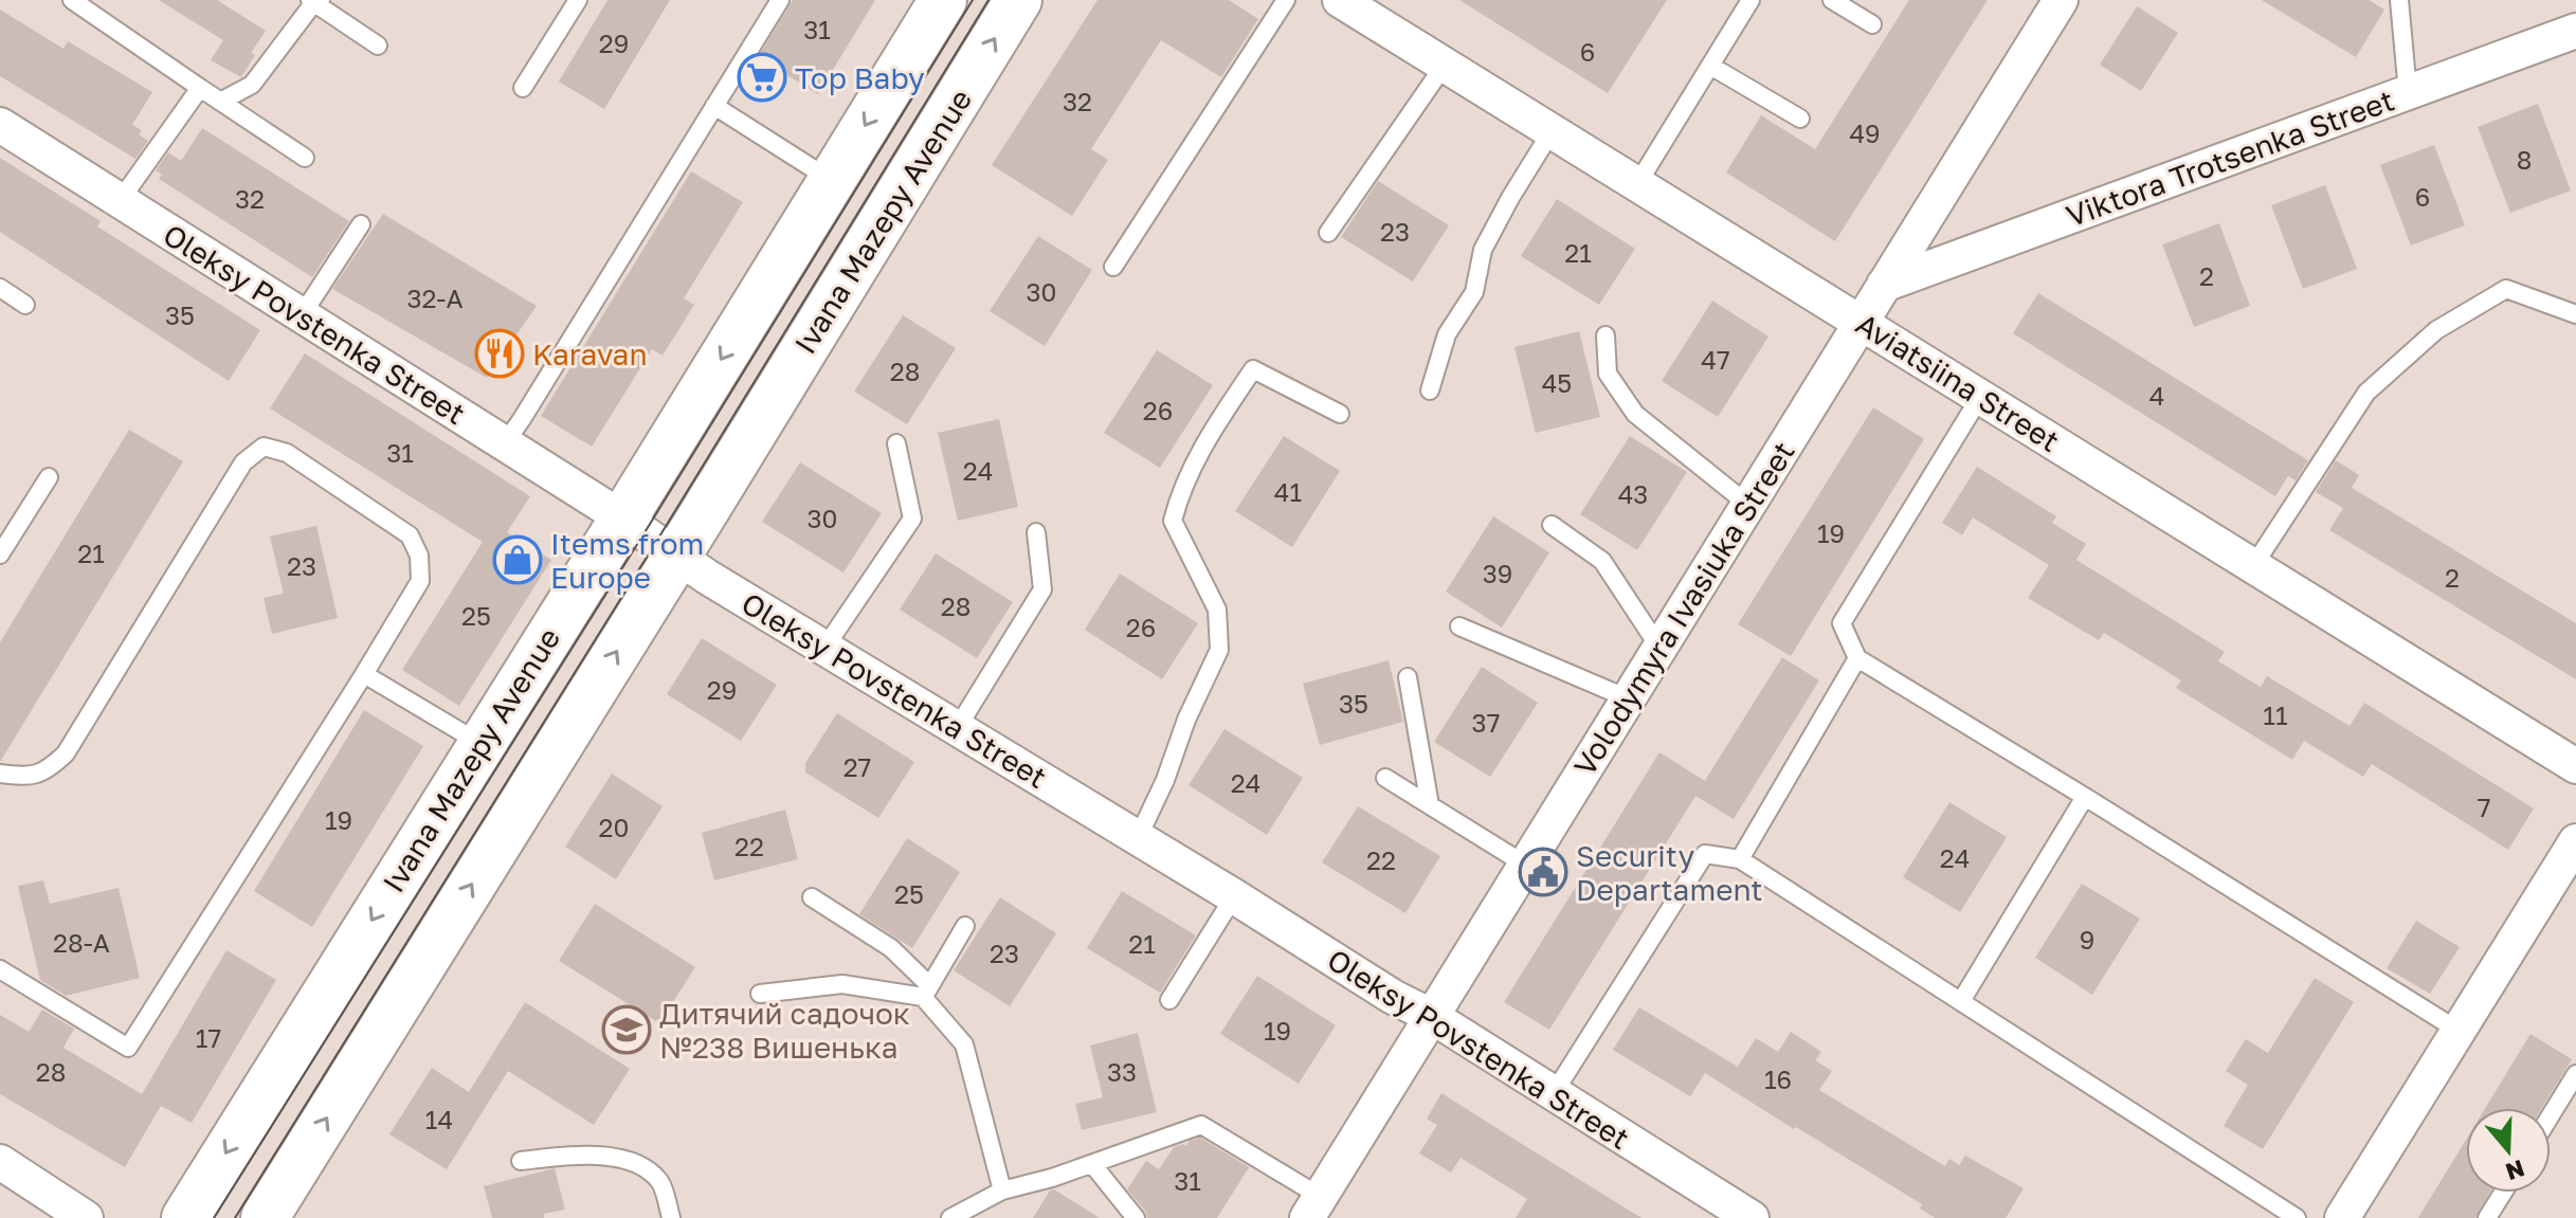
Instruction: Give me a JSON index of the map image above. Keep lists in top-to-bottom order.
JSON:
{
  "streets": {
    "highway": ["Ivana Mazepy Avenue"],
    "street": [
      "Viktora Trotsenka Street",
      "Oleksy Povstenka Street",
      "Aviatsiina Street",
      "Volodymyra Ivasiuka Street"
    ]
  },
  "crossings": [
    ["Viktora Trotsenka Street", "Volodymyra Ivasiuka Street"],
    ["Ivana Mazepy Avenue", "Oleksy Povstenka Street"],
    ["Oleksy Povstenka Street", "Volodymyra Ivasiuka Street"],
    ["Aviatsiina Street", "Volodymyra Ivasiuka Street"]
  ],
  "places": {
    "supermarket": ["Top Baby"],
    "restaurant": ["Karavan"],
    "shop": ["Items from Europe"],
    "public building": ["Security Departament"],
    "school or university": ["Дитячий садочок №238 Вишенька"]
  },
  "house_numbers": [
    "31",
    "29",
    "6",
    "32",
    "49",
    "8",
    "6",
    "32",
    "23",
    "21",
    "2",
    "30",
    "32-А",
    "35",
    "47",
    "28",
    "45",
    "4",
    "26",
    "31",
    "24",
    "41",
    "43",
    "30",
    "19",
    "21",
    "23",
    "39",
    "2",
    "28",
    "25",
    "26",
    "29",
    "35",
    "11",
    "37",
    "27",
    "24",
    "7",
    "19",
    "20",
    "22",
    "24",
    "22",
    "25",
    "9",
    "28-А",
    "21",
    "23",
    "19",
    "17",
    "28",
    "33",
    "16",
    "14",
    "31"
  ],
  "north": "bottom"
}
